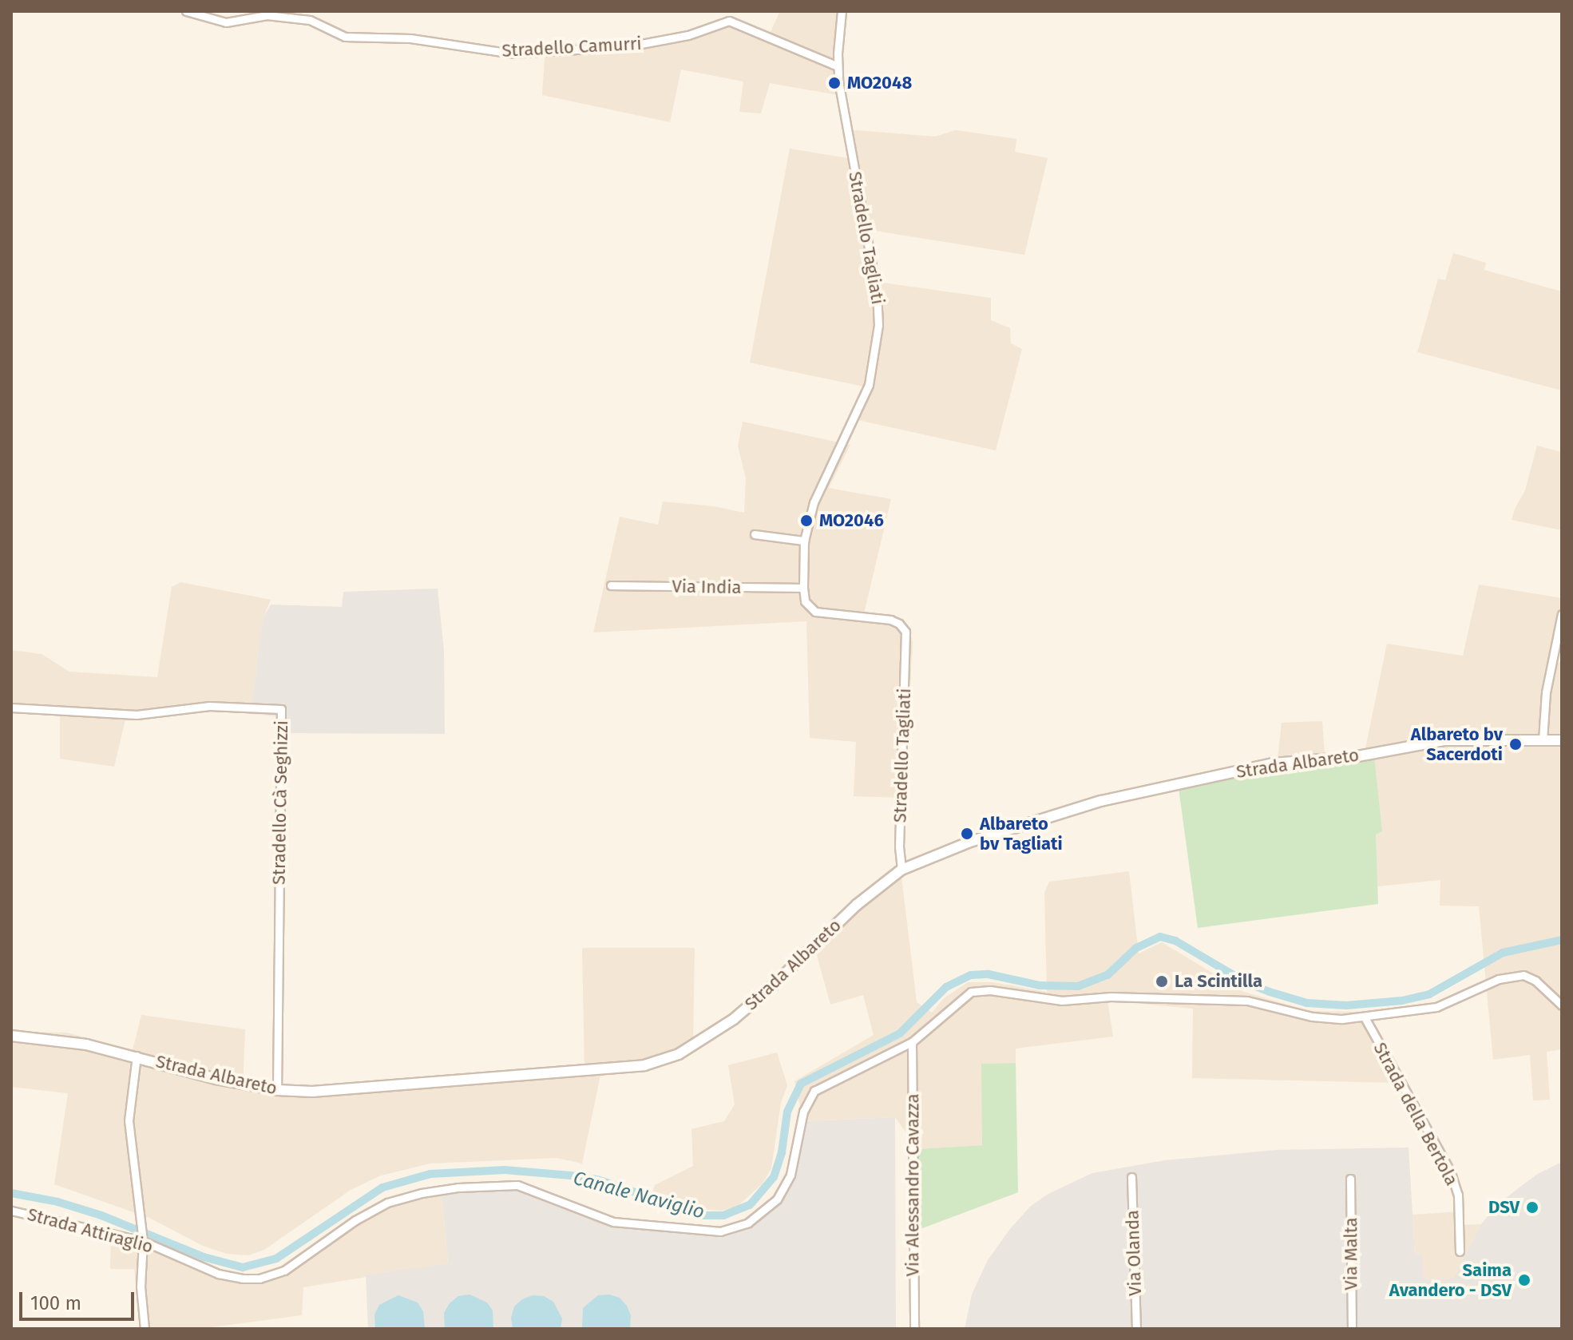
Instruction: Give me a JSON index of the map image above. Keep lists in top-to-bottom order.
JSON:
{
  "streets": {
    "street": [
      "Stradello Camurri",
      "Stradello Tagliati",
      "Via India",
      "Strada Albareto",
      "Stradello Cà Seghizzi",
      "Strada della Bertola",
      "Via Alessandro Cavazza",
      "Strada Attiraglio",
      "Via Olanda",
      "Via Malta"
    ]
  },
  "crossings": [
    ["Stradello Camurri", "Stradello Tagliati"],
    ["Stradello Tagliati", "Via India"],
    ["Stradello Tagliati", "Strada Albareto"],
    ["Strada Albareto", "Stradello Cà Seghizzi"],
    ["Strada della Bertola", "Strada Attiraglio"],
    ["Via Alessandro Cavazza", "Strada Attiraglio"]
  ],
  "water": ["Canale Naviglio"],
  "places": [
    "MO2048",
    "MO2046",
    "Albareto bv Sacerdoti",
    "Albareto bv Tagliati",
    "La Scintilla",
    "DSV",
    "Saima Avandero - DSV"
  ],
  "scale_bar": "100 m"
}
